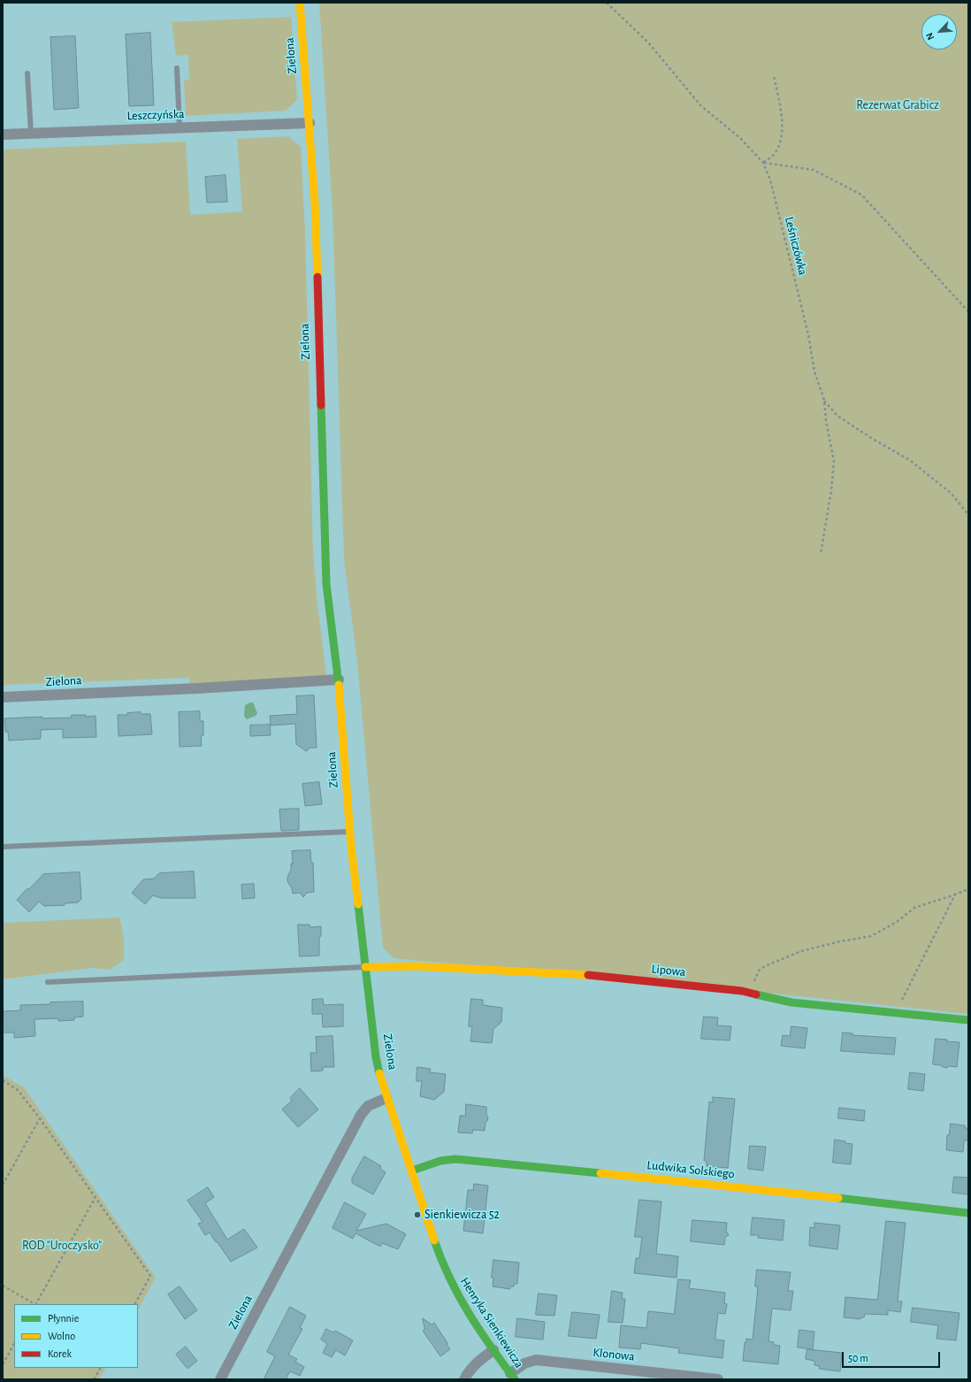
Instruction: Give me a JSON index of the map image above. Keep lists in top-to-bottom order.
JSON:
{
  "streets": {
    "street": [
      "Zielona",
      "Leszczyńska",
      "Lipowa",
      "Ludwika Solskiego",
      "Henryka Sienkiewicza",
      "Klonowa"
    ],
    "path": ["Leśniczówka"]
  },
  "crossings": [
    ["Zielona", "Leszczyńska"],
    ["Zielona", "Lipowa"],
    ["Zielona", "Henryka Sienkiewicza"],
    ["Ludwika Solskiego", "Henryka Sienkiewicza"],
    ["Henryka Sienkiewicza", "Klonowa"]
  ],
  "parks": ["Rezerwat Grabicz", "ROD \"Uroczysko\""],
  "places": ["Sienkiewicza 52"],
  "legend": ["Płynnie", "Wolno", "Korek"],
  "scale_bar": "50 m",
  "north": "bottom left"
}
